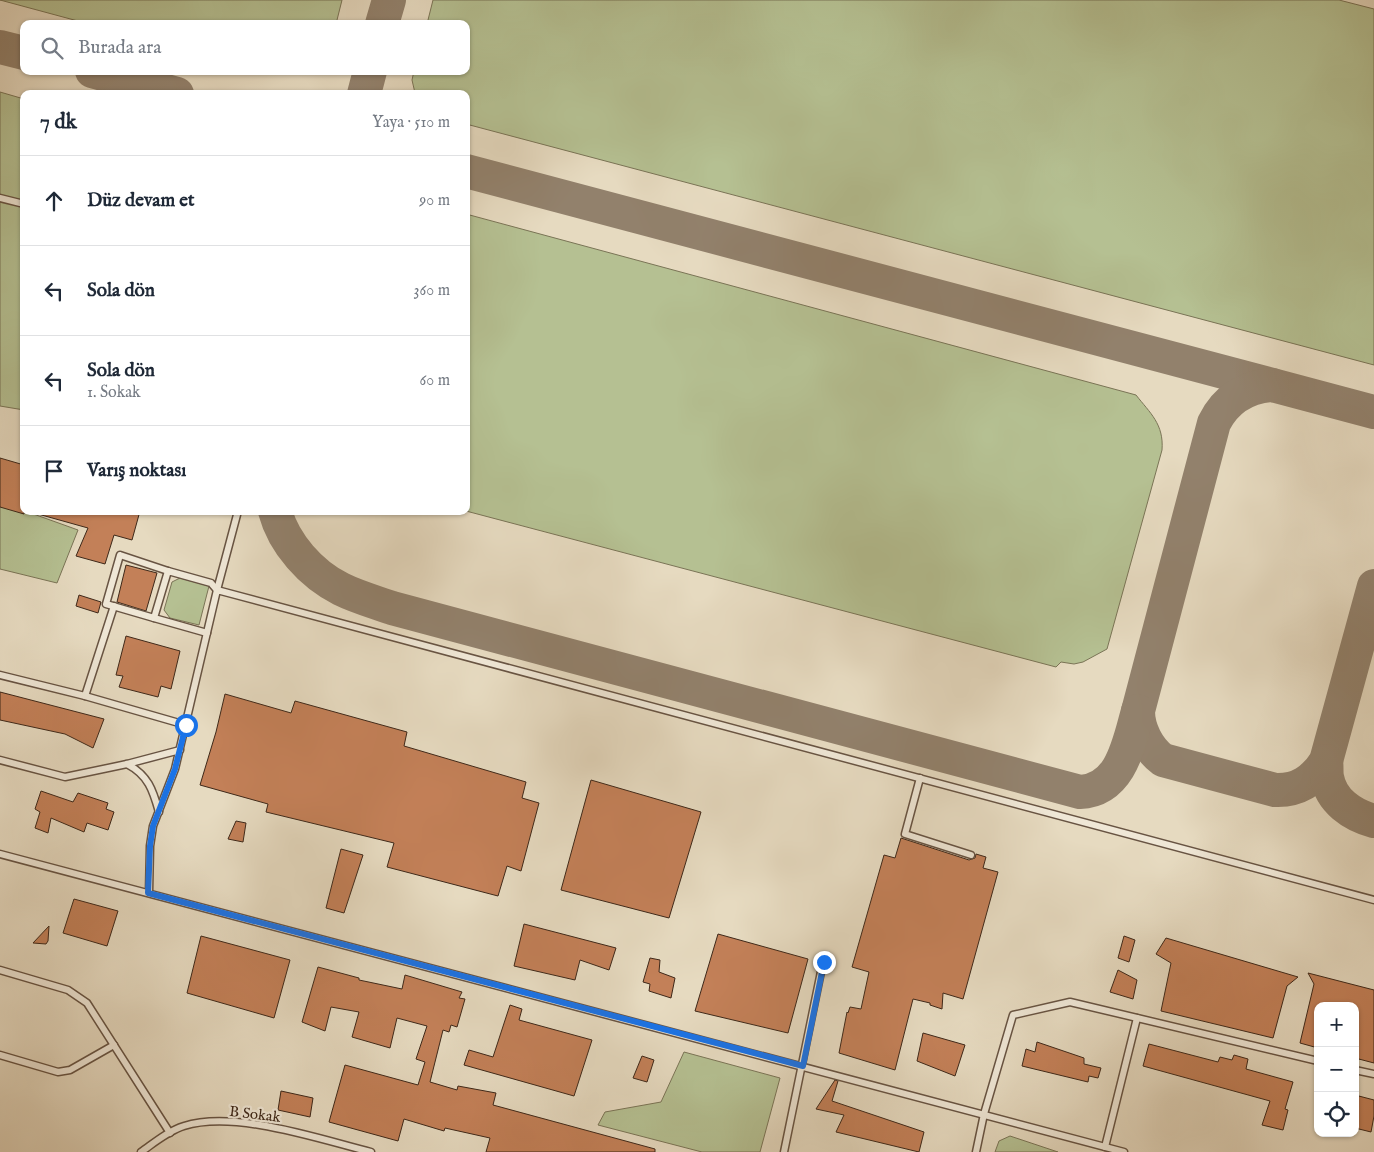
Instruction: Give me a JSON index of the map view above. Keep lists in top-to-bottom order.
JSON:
{
  "streets": {
    "lane": ["B Sokak"]
  },
  "page": {
    "search": "Burada ara",
    "heading": ["7 dk", "Yaya · 510 m"],
    "list": [
      ["Düz devam et", "90 m"],
      ["Sola dön", "360 m"],
      ["Sola dön", "1. Sokak", "60 m"],
      "Varış noktası"
    ],
    "map_buttons": ["+", "−"]
  }
}
